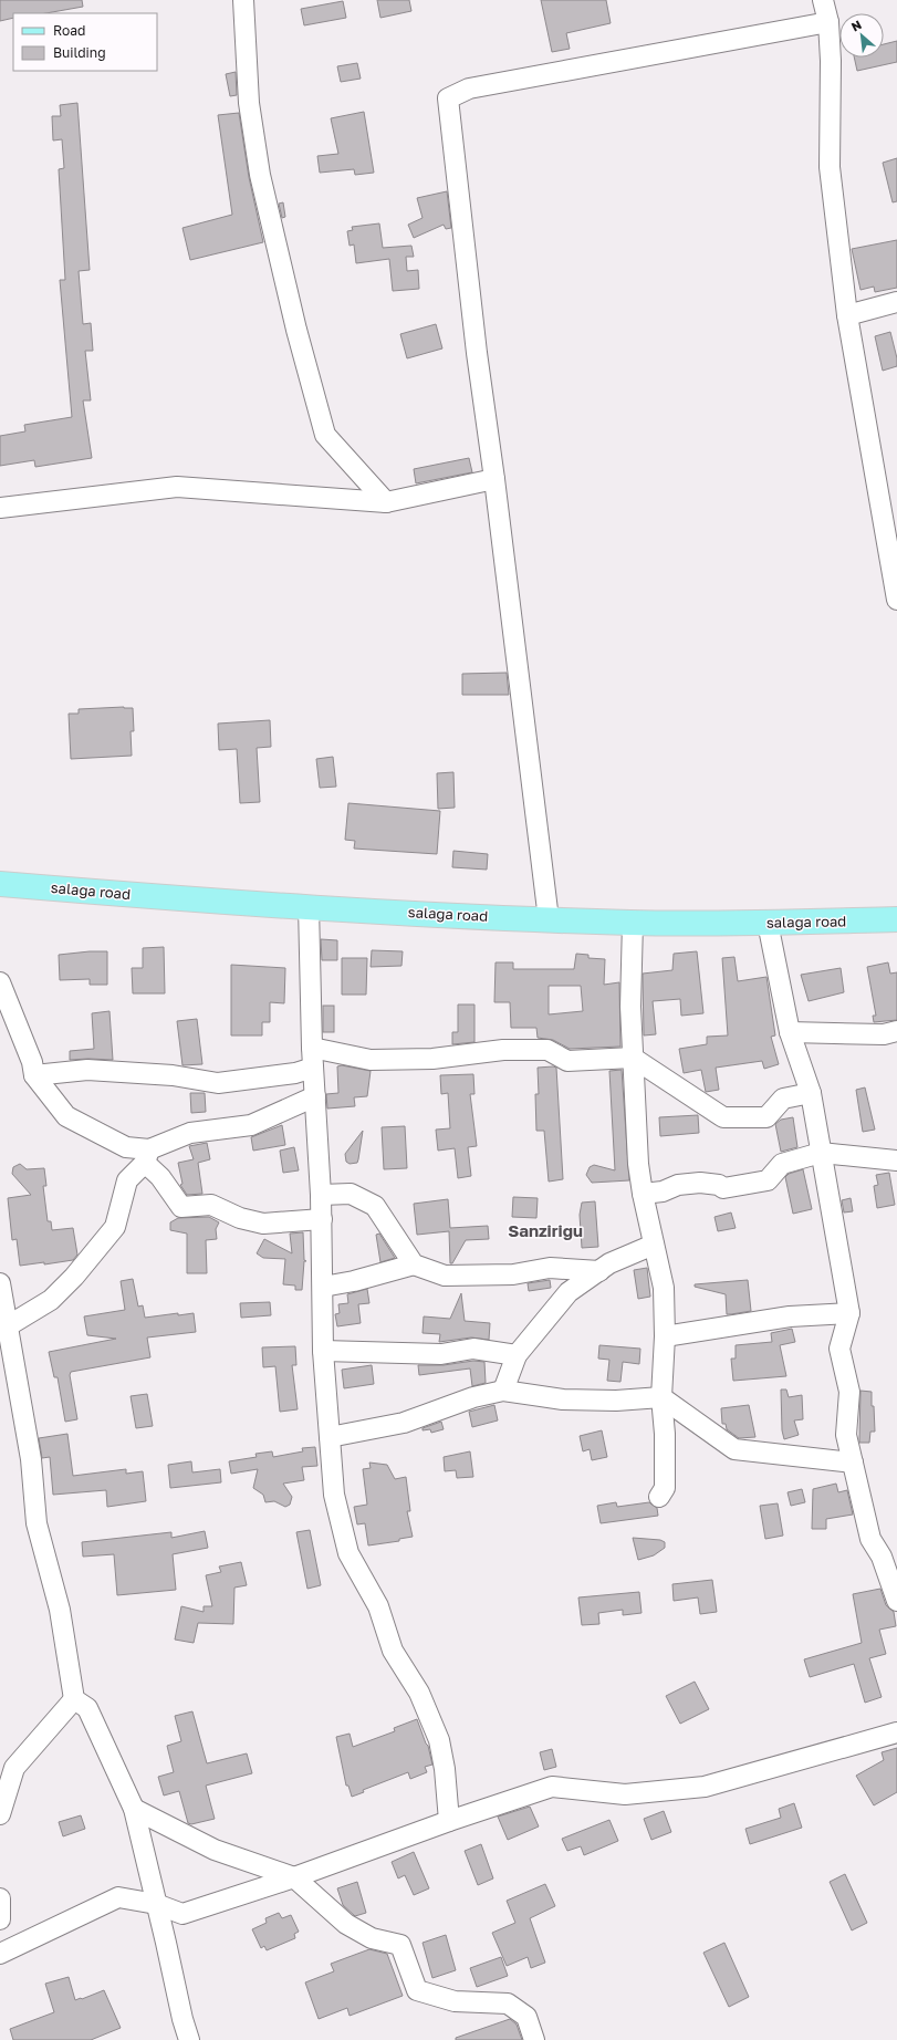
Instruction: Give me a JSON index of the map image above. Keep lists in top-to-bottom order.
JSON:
{
  "streets": {
    "main road": ["salaga road"]
  },
  "districts": ["Sanzirigu"],
  "legend": ["Road", "Building"],
  "north": "top left"
}
